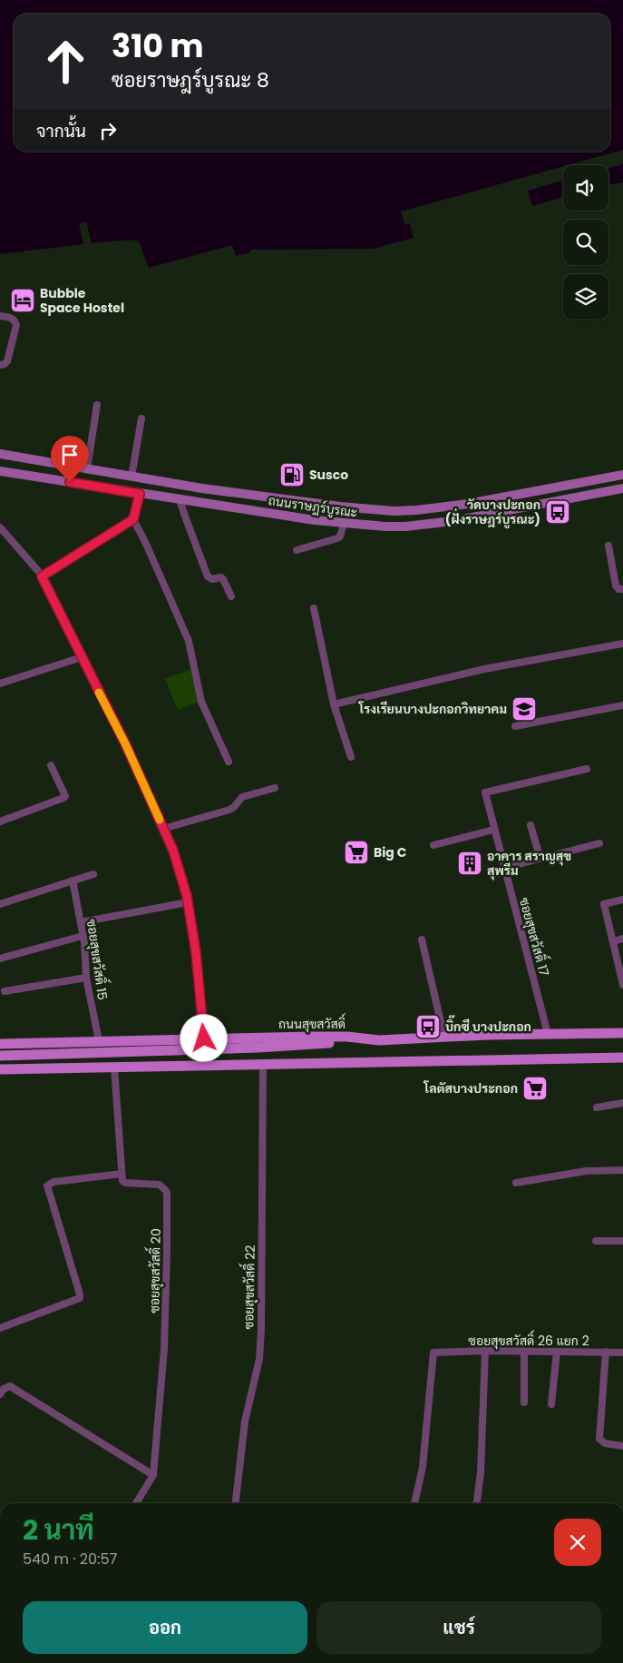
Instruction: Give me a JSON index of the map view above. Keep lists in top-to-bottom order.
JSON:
{
  "streets": {
    "main road": ["ถนนราษฎร์บูรณะ", "ถนนสุขสวัสดิ์"],
    "street": [
      "ซอยสุขสวัสดิ์ 17",
      "ซอยสุขสวัสดิ์ 15",
      "ซอยสุขสวัสดิ์ 20",
      "ซอยสุขสวัสดิ์ 22",
      "ซอยสุขสวัสดิ์ 26 แยก 2"
    ]
  },
  "crossings": [
    ["ซอยสุขสวัสดิ์ 17", "ถนนสุขสวัสดิ์"],
    ["ซอยสุขสวัสดิ์ 15", "ถนนสุขสวัสดิ์"]
  ],
  "places": {
    "hotel": ["Bubble Space Hostel"],
    "fuel station": ["Susco"],
    "bus stop": ["วัดบางปะกอก (ฝั่งราษฎร์บูรณะ)", "บิ๊กซี บางปะกอก"],
    "school or university": ["โรงเรียนบางปะกอกวิทยาคม"],
    "supermarket": ["Big C", "โลตัสบางประกอก"],
    "building": ["อาคาร สราญสุข สุพรีม"]
  },
  "page": {
    "turn": ["310 m", "ซอยราษฎร์บูรณะ 8"],
    "then": "จากนั้น",
    "heading": ["2 นาที", "540 m · 20:57"],
    "buttons": ["ออก", "แชร์"]
  }
}
